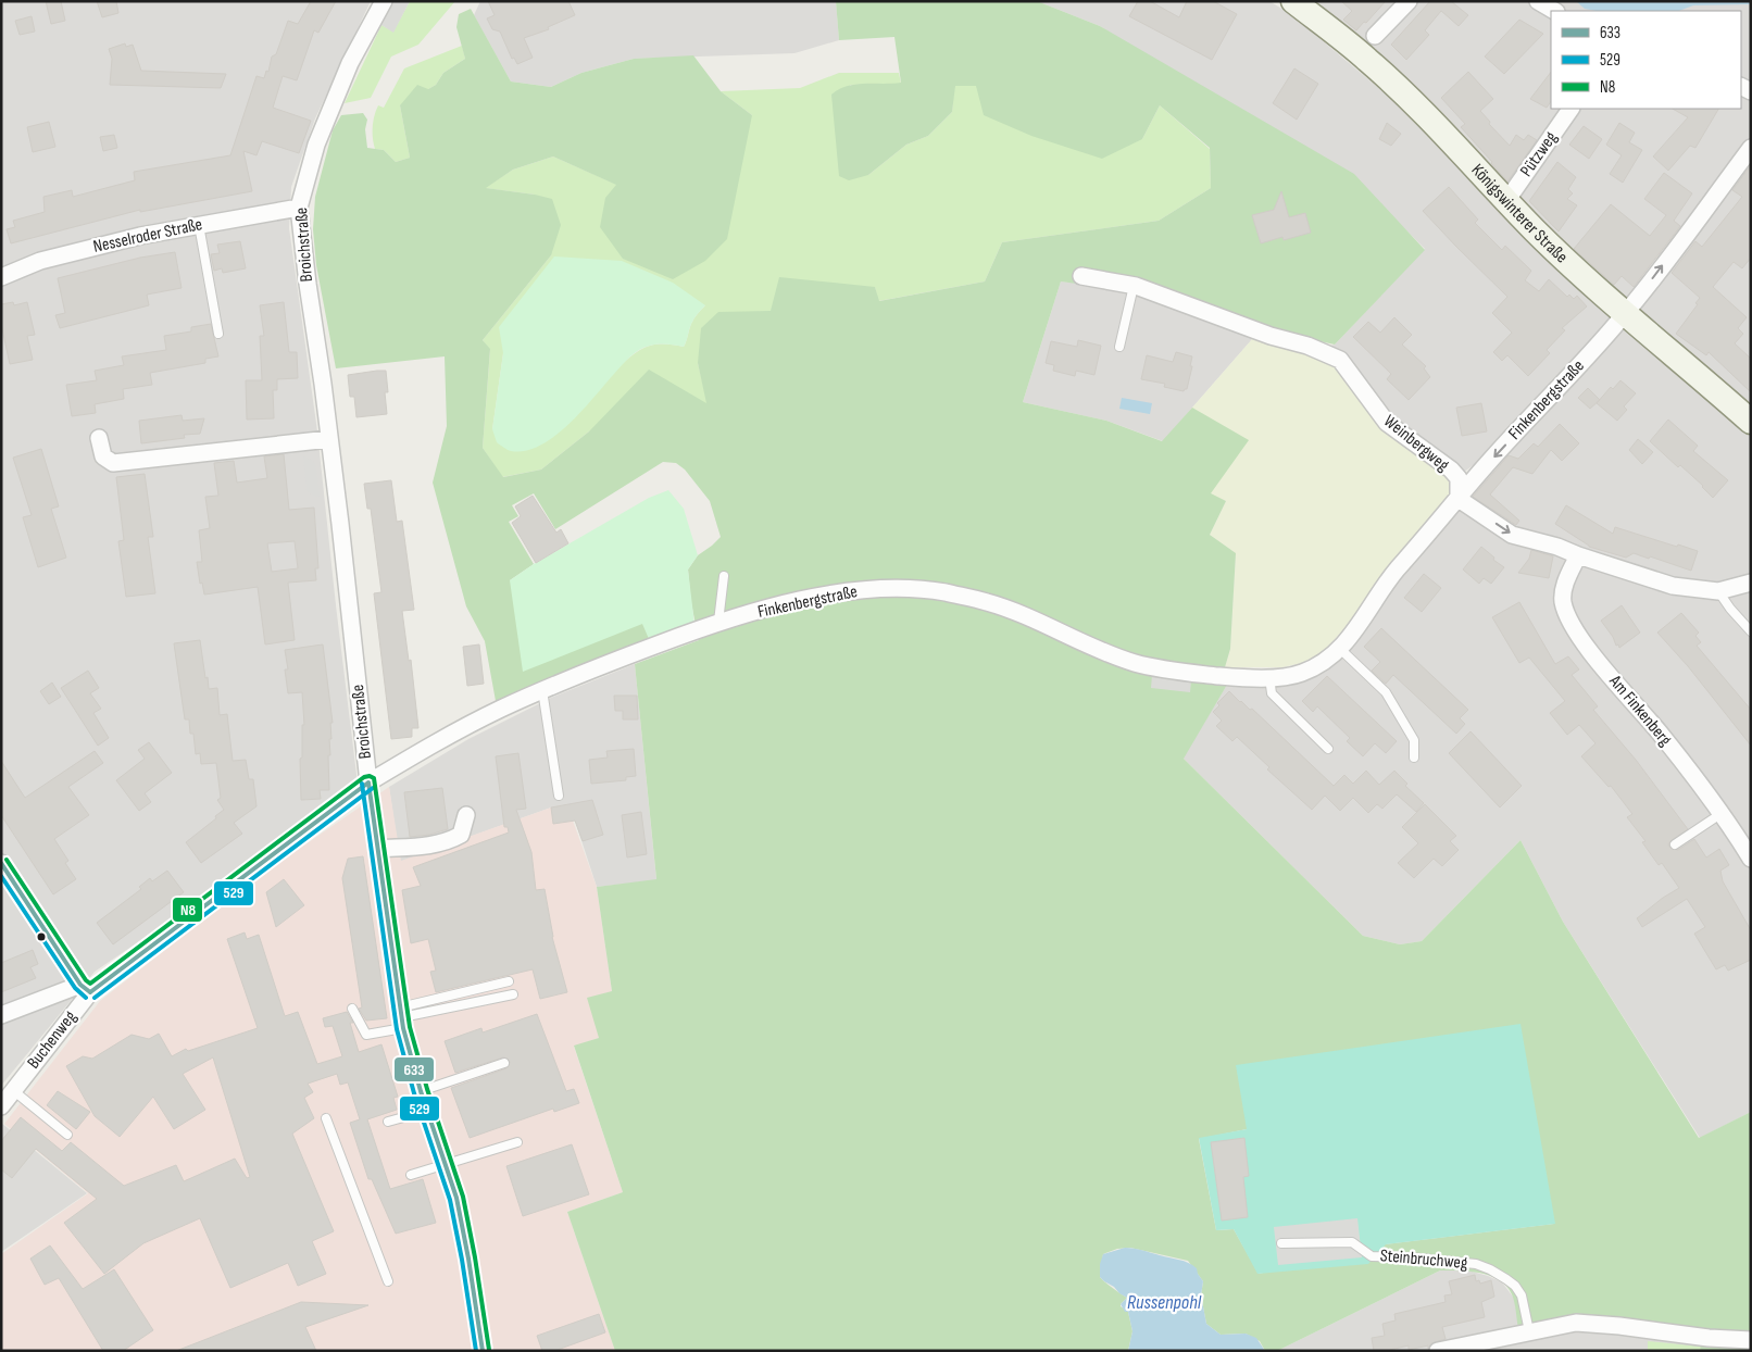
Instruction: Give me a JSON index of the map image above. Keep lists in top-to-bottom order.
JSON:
{
  "streets": {
    "main road": ["Königswinterer Straße"],
    "street": [
      "Pützweg",
      "Nesselroder Straße",
      "Broichstraße",
      "Finkenbergstraße",
      "Weinbergweg",
      "Am Finkenberg",
      "Buchenweg"
    ],
    "lane": ["Steinbruchweg"]
  },
  "crossings": [
    ["Pützweg", "Königswinterer Straße"],
    ["Königswinterer Straße", "Finkenbergstraße"],
    ["Nesselroder Straße", "Broichstraße"],
    ["Broichstraße", "Finkenbergstraße"],
    ["Broichstraße", "Buchenweg"],
    ["Finkenbergstraße", "Weinbergweg"],
    ["Finkenbergstraße", "Buchenweg"]
  ],
  "water": ["Russenpohl"],
  "lines": ["transit line N8", "transit line 633", "transit line 529"],
  "legend": ["633", "529", "N8"]
}
